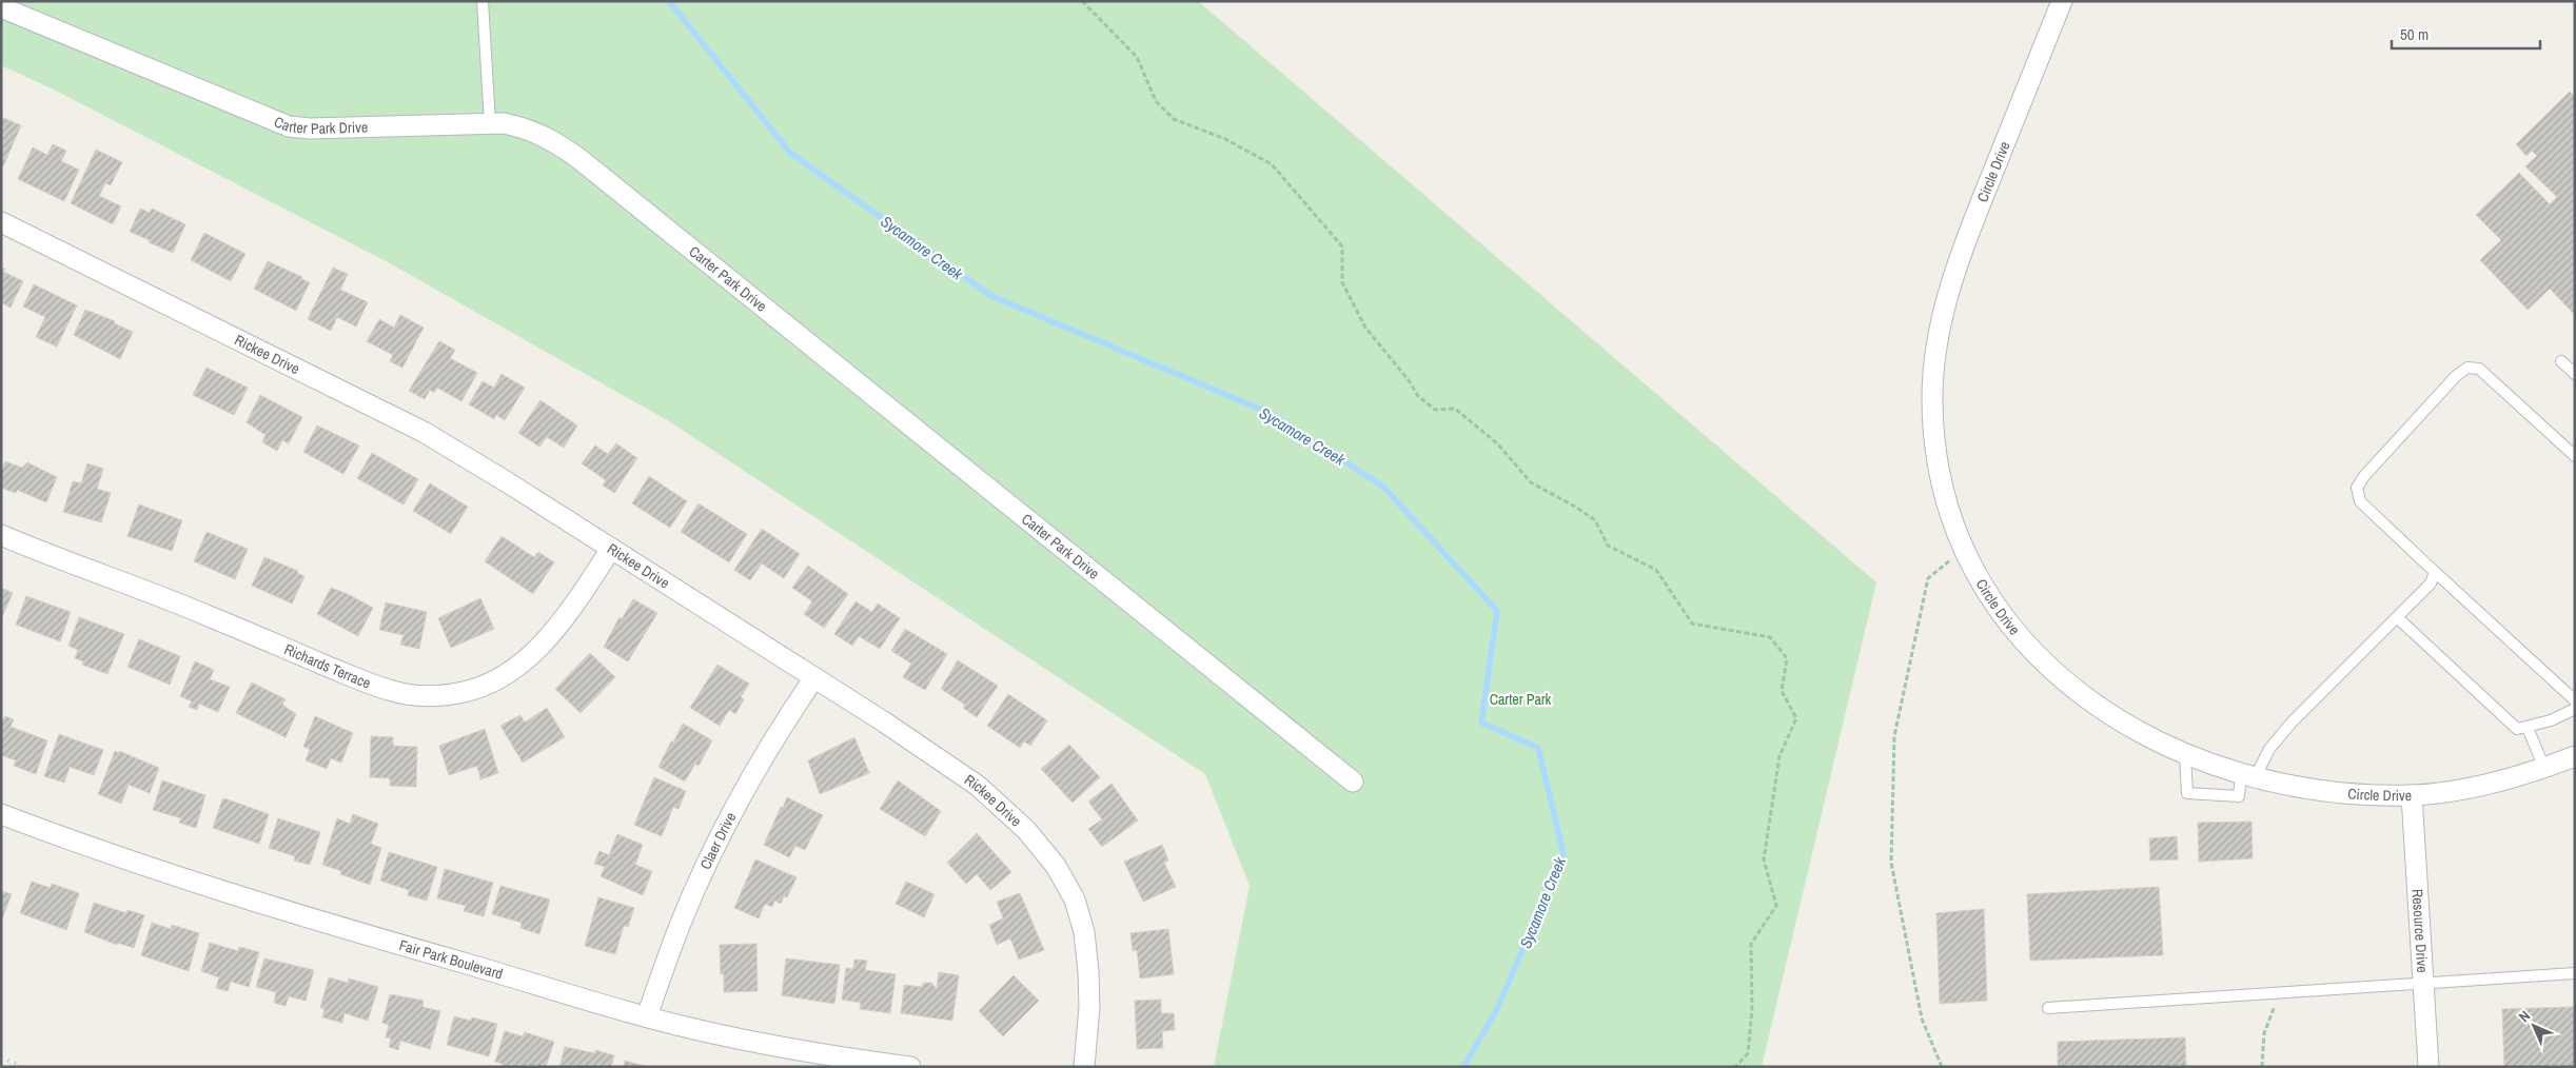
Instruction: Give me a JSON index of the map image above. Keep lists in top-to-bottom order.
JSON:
{
  "streets": {
    "street": [
      "Carter Park Drive",
      "Circle Drive",
      "Rickee Drive",
      "Richards Terrace",
      "Claer Drive",
      "Resource Drive",
      "Fair Park Boulevard"
    ]
  },
  "crossings": [
    ["Circle Drive", "Resource Drive"],
    ["Rickee Drive", "Richards Terrace"],
    ["Rickee Drive", "Claer Drive"],
    ["Claer Drive", "Fair Park Boulevard"]
  ],
  "water": ["Sycamore Creek"],
  "parks": ["Carter Park"],
  "scale_bar": "50 m",
  "north": "top left"
}
